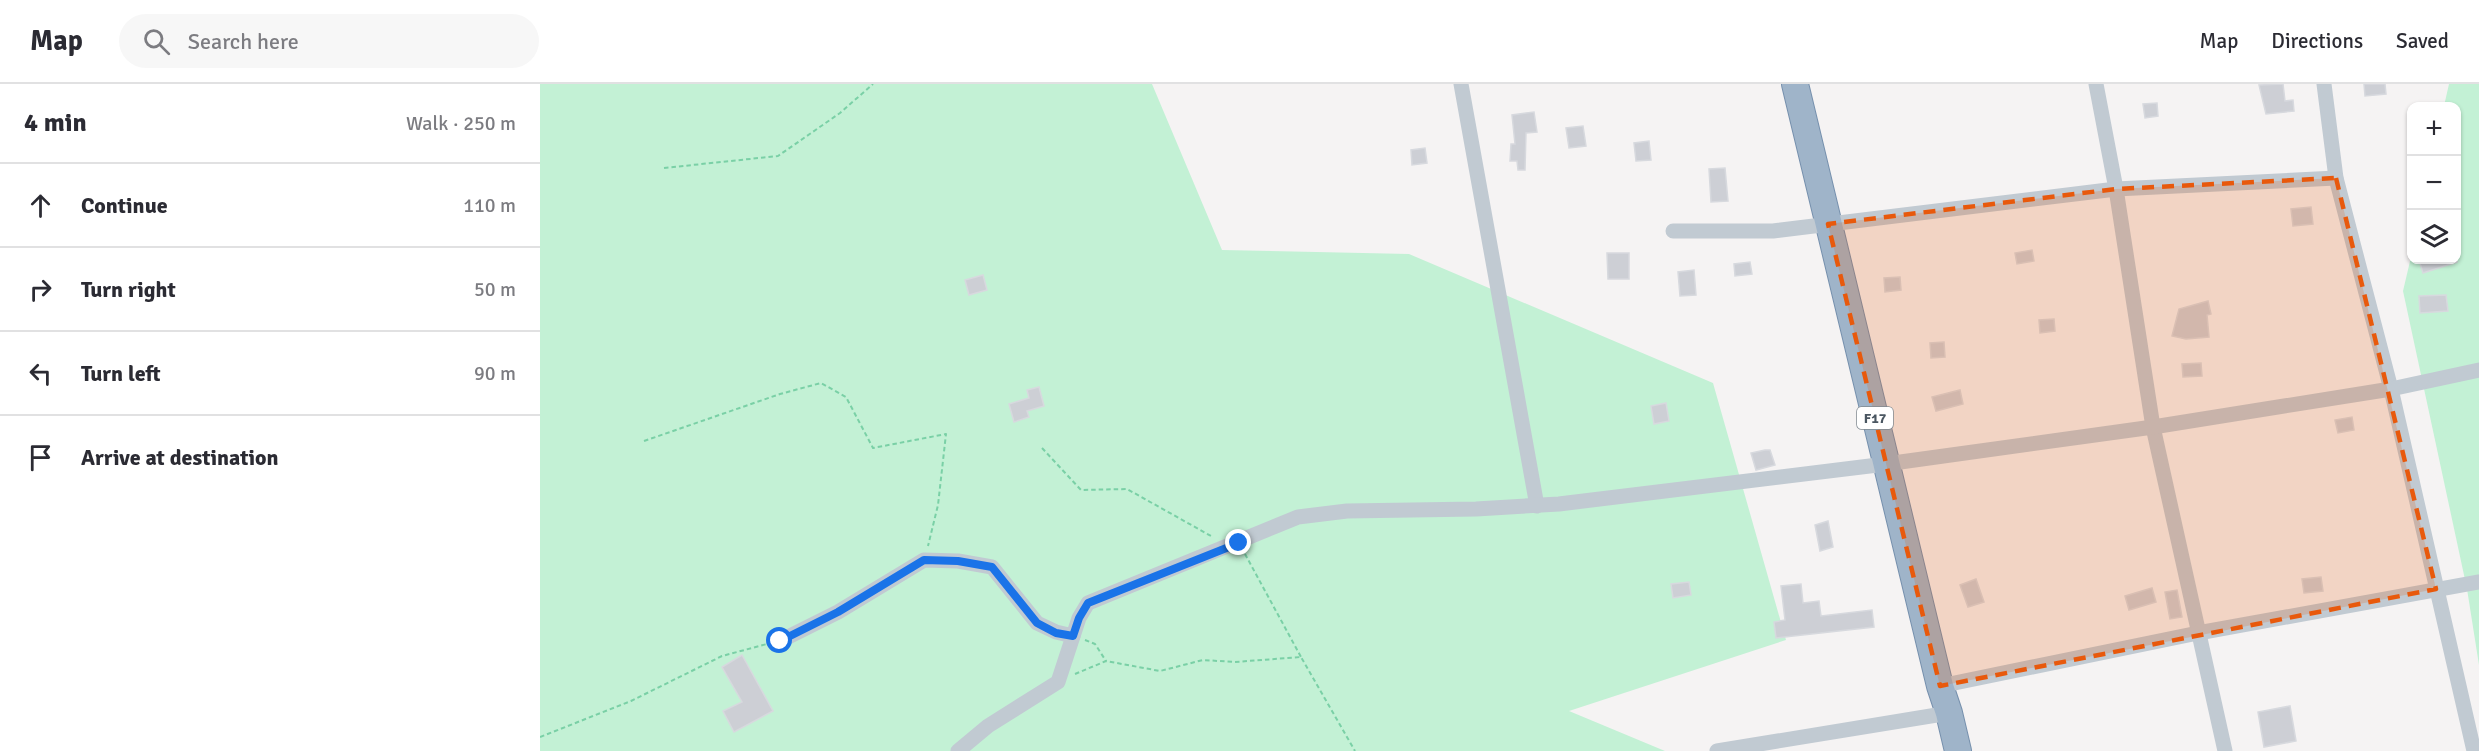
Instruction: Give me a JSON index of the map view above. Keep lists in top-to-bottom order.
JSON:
{
  "streets": {
    "highway": ["F17"]
  },
  "page": {
    "header": "Map",
    "search": "Search here",
    "nav": ["Map", "Directions", "Saved"],
    "heading": ["4 min", "Walk · 250 m"],
    "map_buttons": ["+", "−"],
    "list": [
      ["Continue", "110 m"],
      ["Turn right", "50 m"],
      ["Turn left", "90 m"],
      "Arrive at destination"
    ]
  }
}
